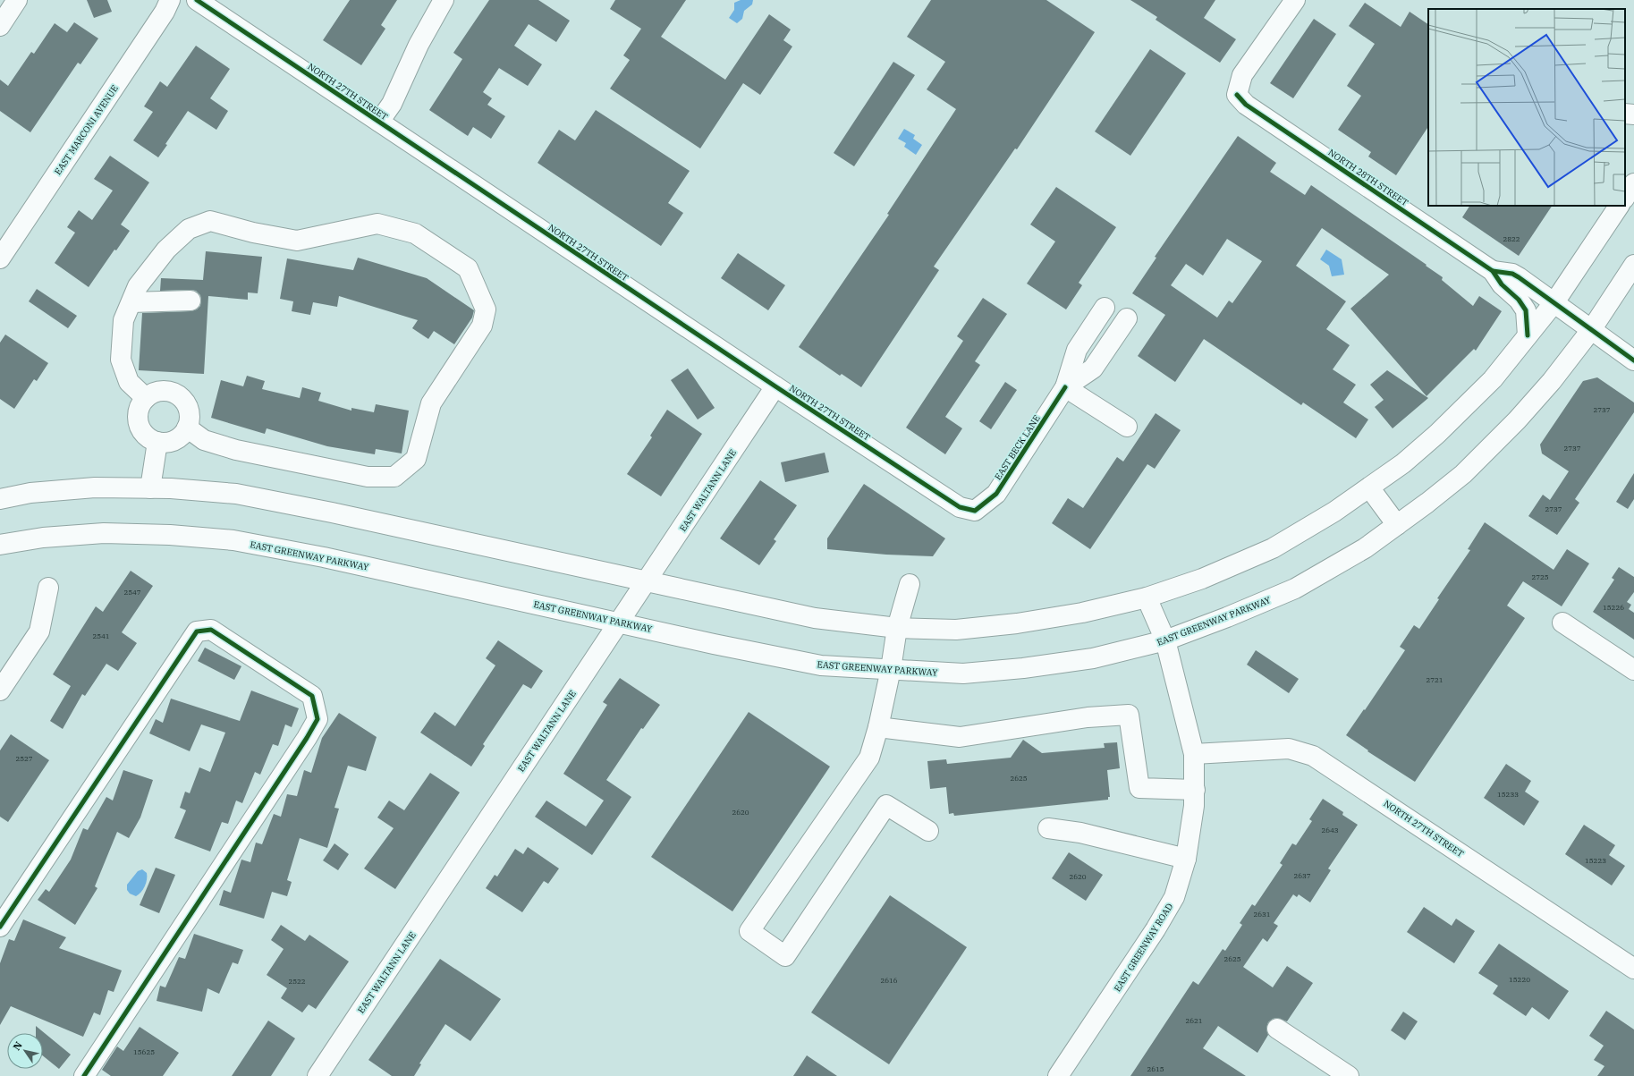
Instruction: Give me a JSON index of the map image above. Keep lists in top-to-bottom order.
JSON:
{
  "streets": {
    "street": [
      "NORTH 27TH STREET",
      "EAST MARCONI AVENUE",
      "NORTH 28TH STREET",
      "EAST BECK LANE",
      "EAST WALTANN LANE",
      "EAST GREENWAY PARKWAY",
      "EAST GREENWAY ROAD"
    ]
  },
  "crossings": [
    ["NORTH 27TH STREET", "EAST BECK LANE"],
    ["NORTH 27TH STREET", "EAST WALTANN LANE"],
    ["NORTH 27TH STREET", "EAST GREENWAY ROAD"],
    ["NORTH 28TH STREET", "EAST GREENWAY PARKWAY"],
    ["EAST WALTANN LANE", "EAST GREENWAY PARKWAY"],
    ["EAST GREENWAY PARKWAY", "EAST GREENWAY ROAD"]
  ],
  "house_numbers": [
    "2822",
    "2737",
    "2737",
    "2737",
    "2725",
    "2547",
    "15226",
    "2541",
    "2721",
    "2527",
    "2625",
    "15233",
    "2620",
    "2643",
    "15223",
    "2637",
    "2620",
    "2631",
    "2625",
    "15220",
    "2616",
    "2522",
    "2621",
    "15625",
    "2615"
  ],
  "north": "top left"
}
